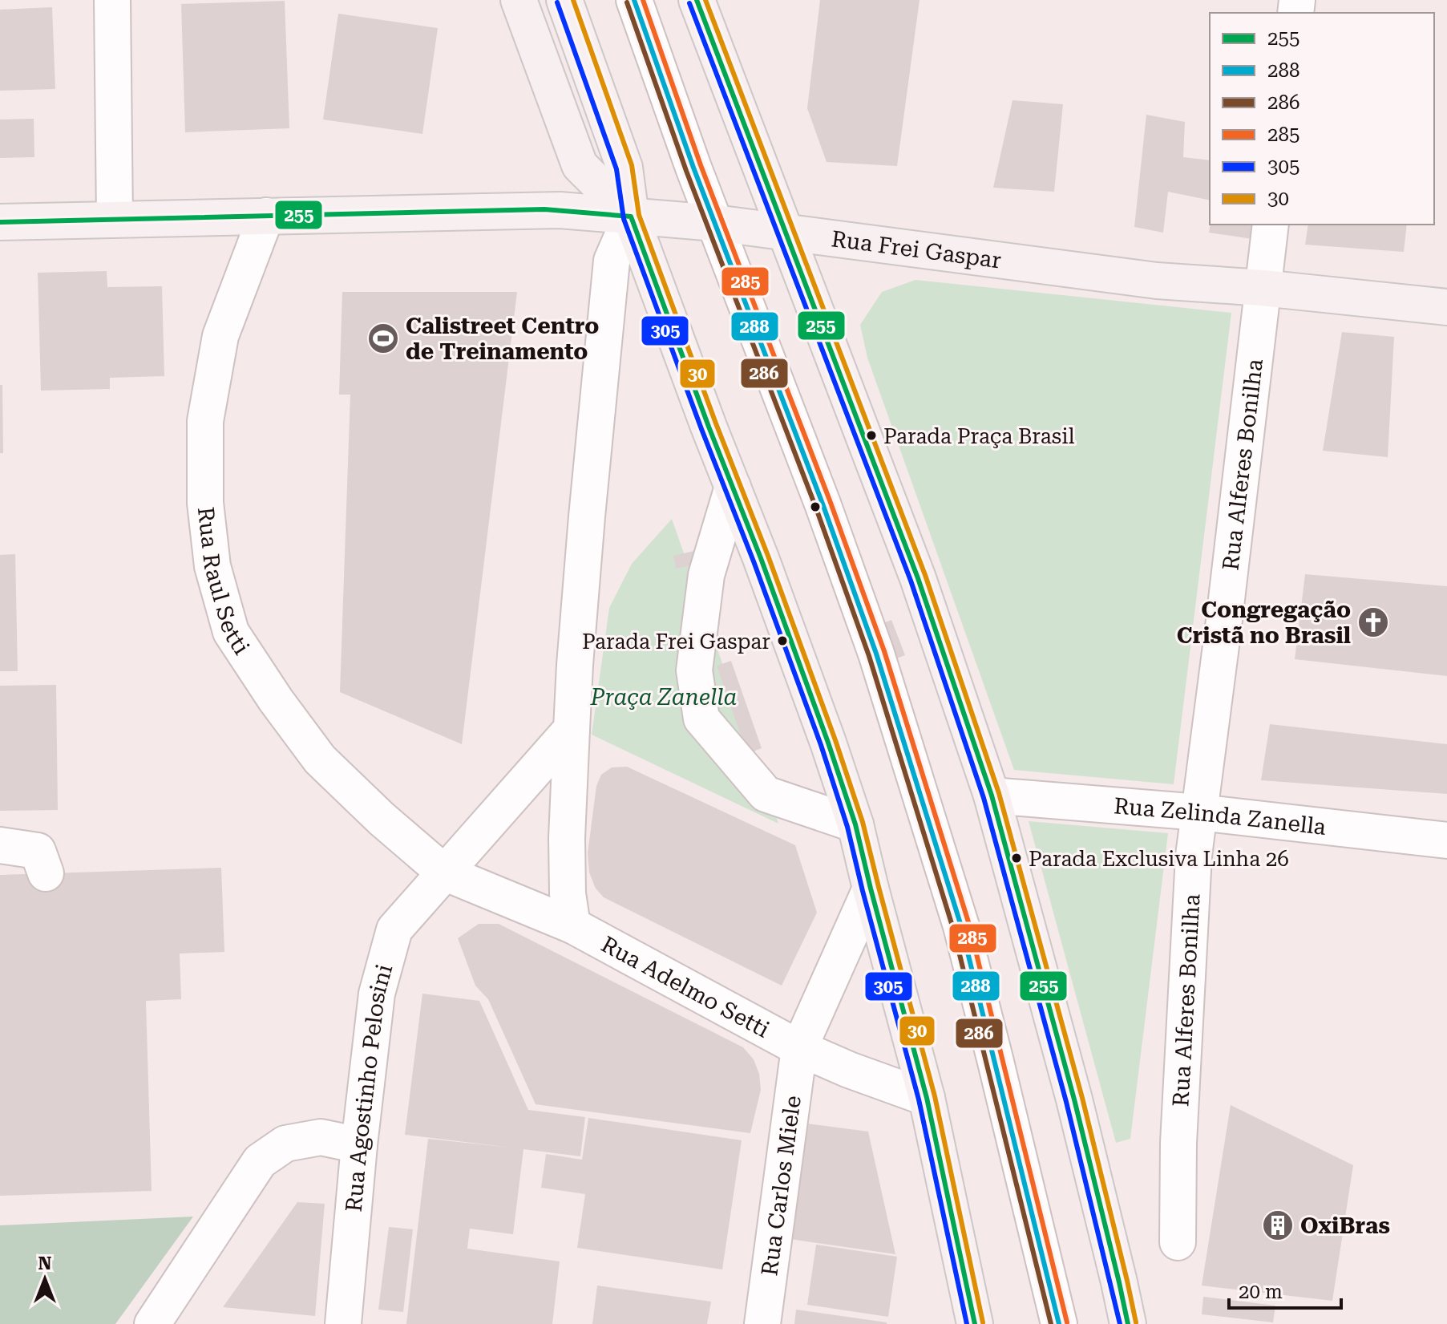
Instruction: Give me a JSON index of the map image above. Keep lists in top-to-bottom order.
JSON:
{
  "streets": {
    "main road": ["Rua Frei Gaspar"],
    "street": [
      "Rua Alferes Bonilha",
      "Rua Raul Setti",
      "Rua Zelinda Zanella",
      "Rua Adelmo Setti",
      "Rua Agostinho Pelosini",
      "Rua Carlos Miele"
    ]
  },
  "crossings": [
    ["Rua Frei Gaspar", "Rua Alferes Bonilha"],
    ["Rua Frei Gaspar", "Rua Raul Setti"],
    ["Rua Alferes Bonilha", "Rua Zelinda Zanella"],
    ["Rua Raul Setti", "Rua Adelmo Setti"],
    ["Rua Raul Setti", "Rua Agostinho Pelosini"],
    ["Rua Adelmo Setti", "Rua Agostinho Pelosini"],
    ["Rua Adelmo Setti", "Rua Carlos Miele"]
  ],
  "parks": ["Praça Zanella"],
  "places": {
    "sports": ["Calistreet Centro de Treinamento"],
    "other": ["Parada Praça Brasil", "Parada Frei Gaspar", "Parada Exclusiva Linha 26"],
    "church": ["Congregação Cristã no Brasil"],
    "building": ["OxiBras"]
  },
  "lines": [
    "transit line 255",
    "transit line 288",
    "transit line 285",
    "transit line 30",
    "transit line 286",
    "transit line 305"
  ],
  "legend": [
    "255",
    "288",
    "286",
    "285",
    "305",
    "30"
  ],
  "scale_bar": "20 m",
  "north": "top"
}
